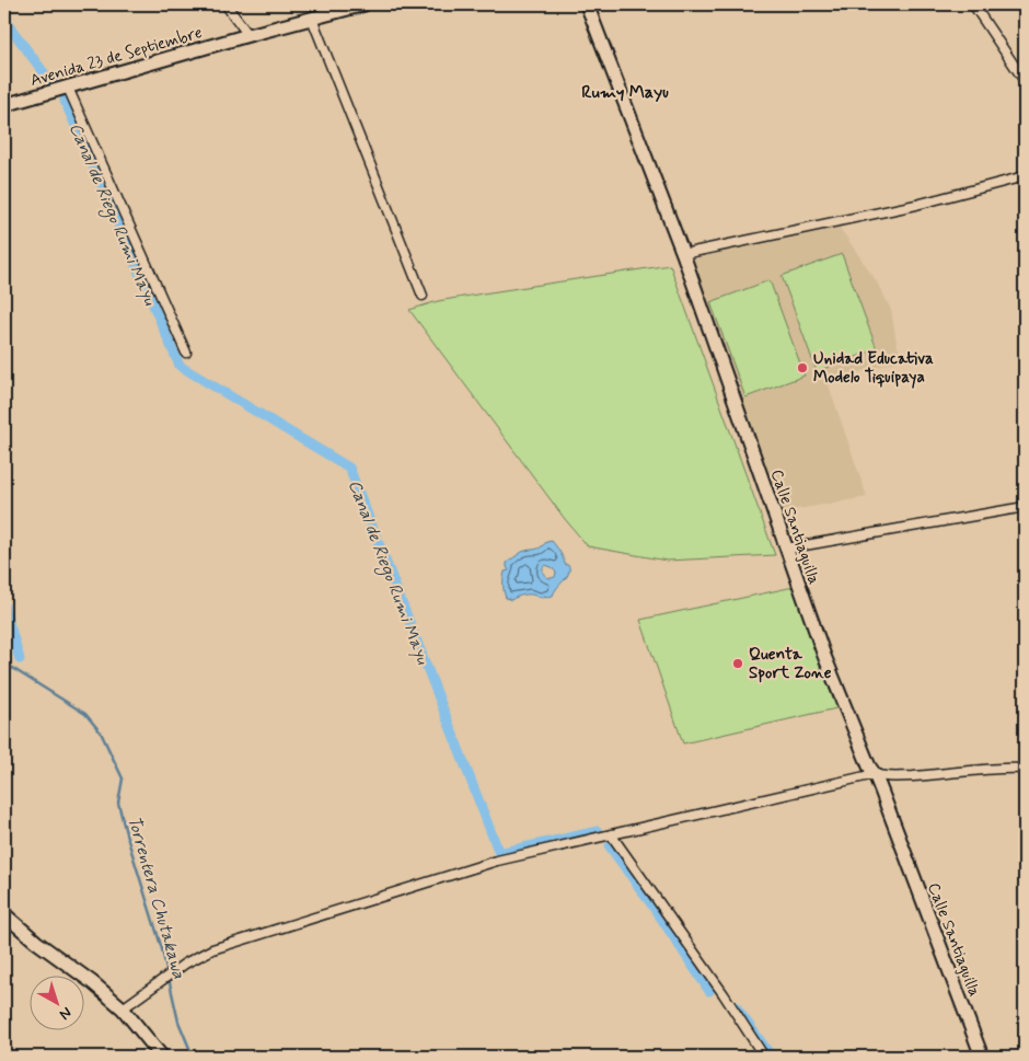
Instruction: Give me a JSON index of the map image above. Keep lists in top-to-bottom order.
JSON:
{
  "streets": {
    "street": ["Avenida 23 de Septiembre", "Calle Santiaguilla"]
  },
  "districts": ["Rumy Mayu"],
  "water": ["Canal de Riego Rumi Mayu", "Torrentera Chutakawa"],
  "places": ["Unidad Educativa Modelo Tiquipaya", "Quenta Sport Zone"],
  "north": "bottom right"
}
